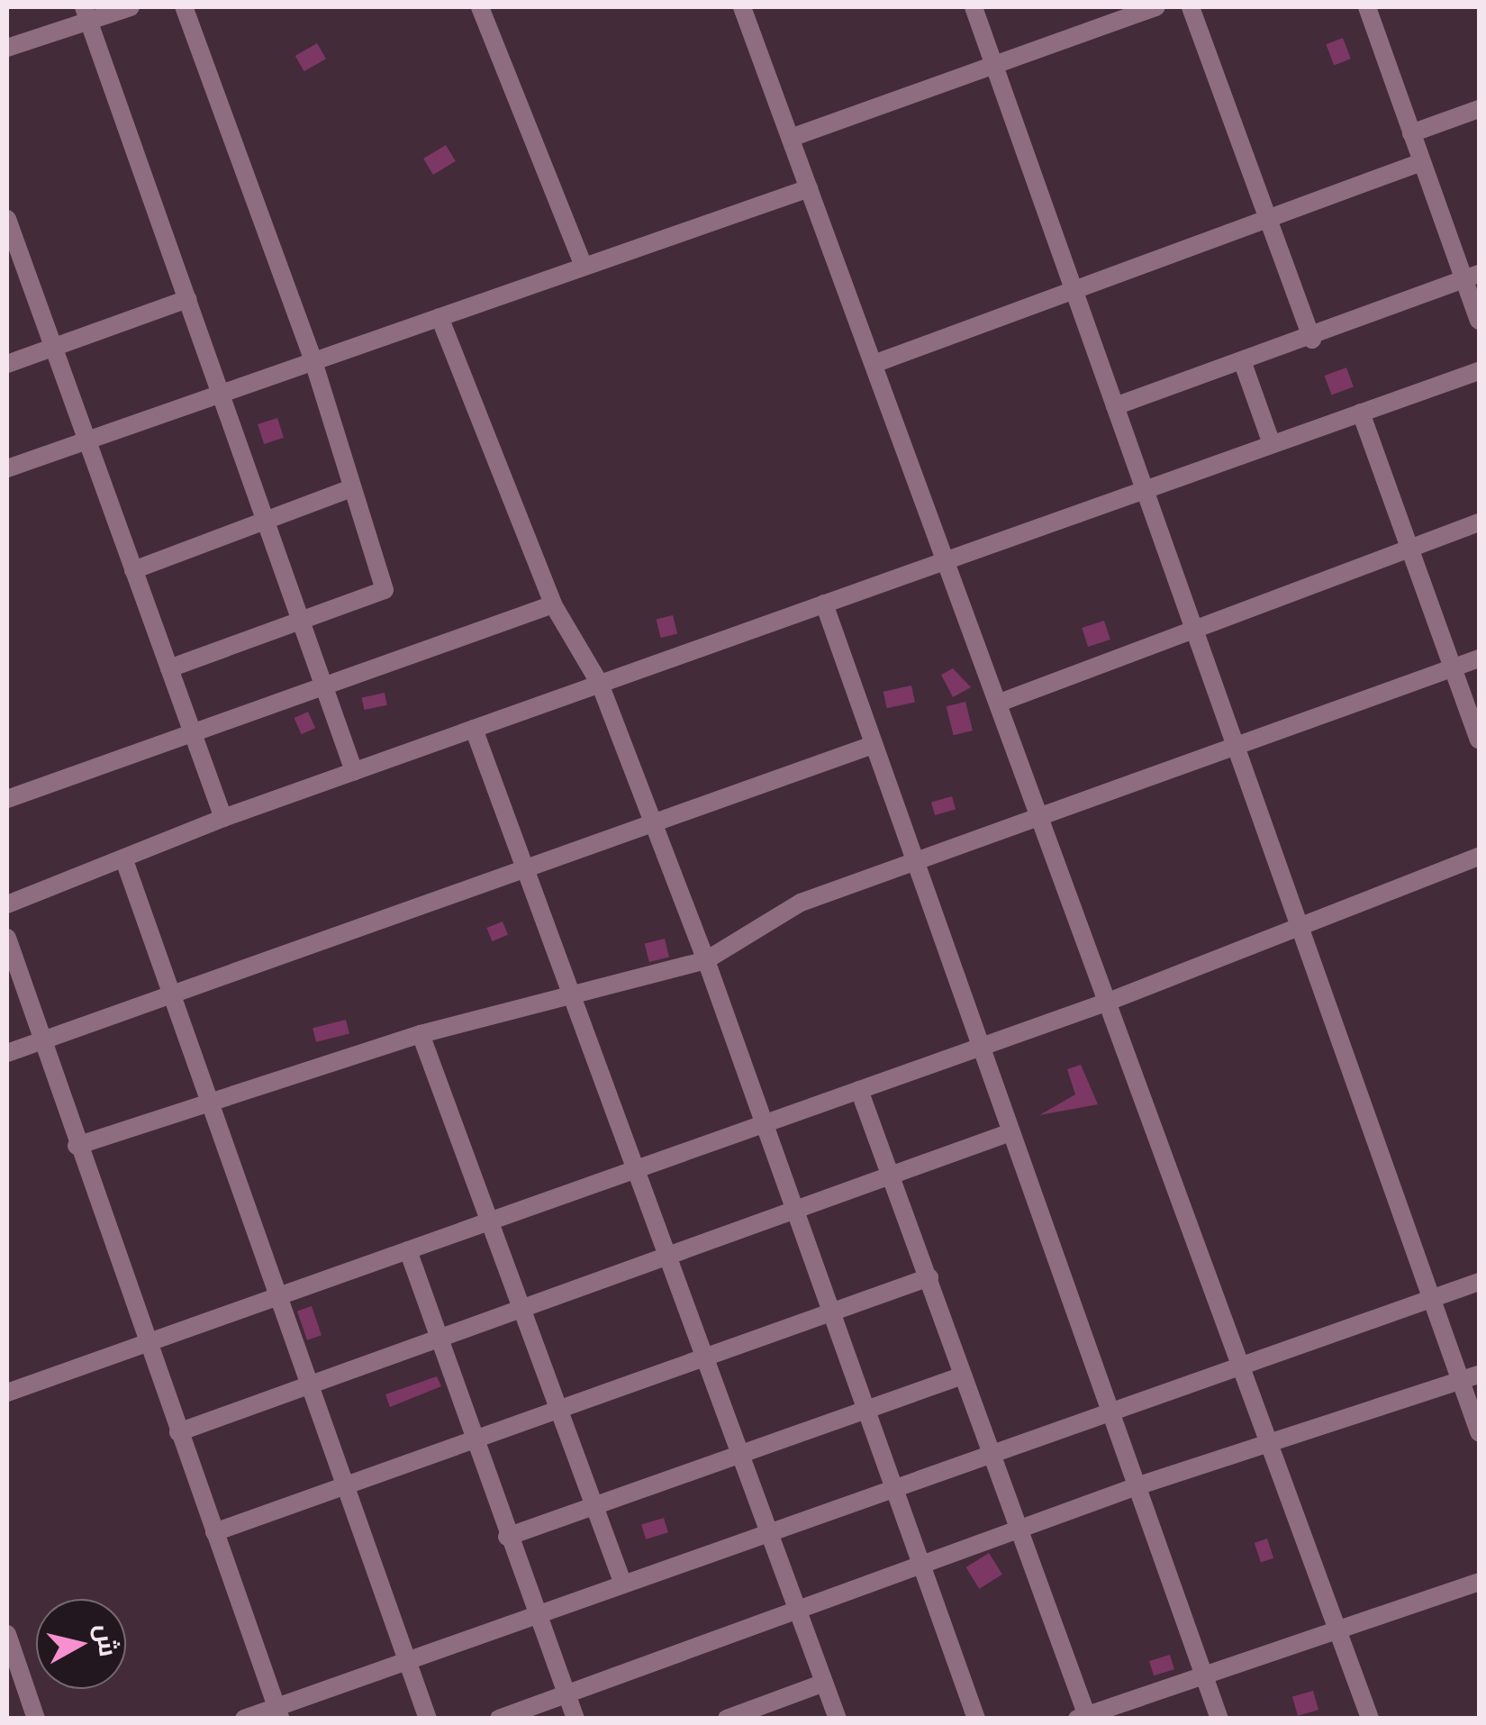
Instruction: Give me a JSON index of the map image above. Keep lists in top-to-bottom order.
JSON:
{
  "north": "right"
}
